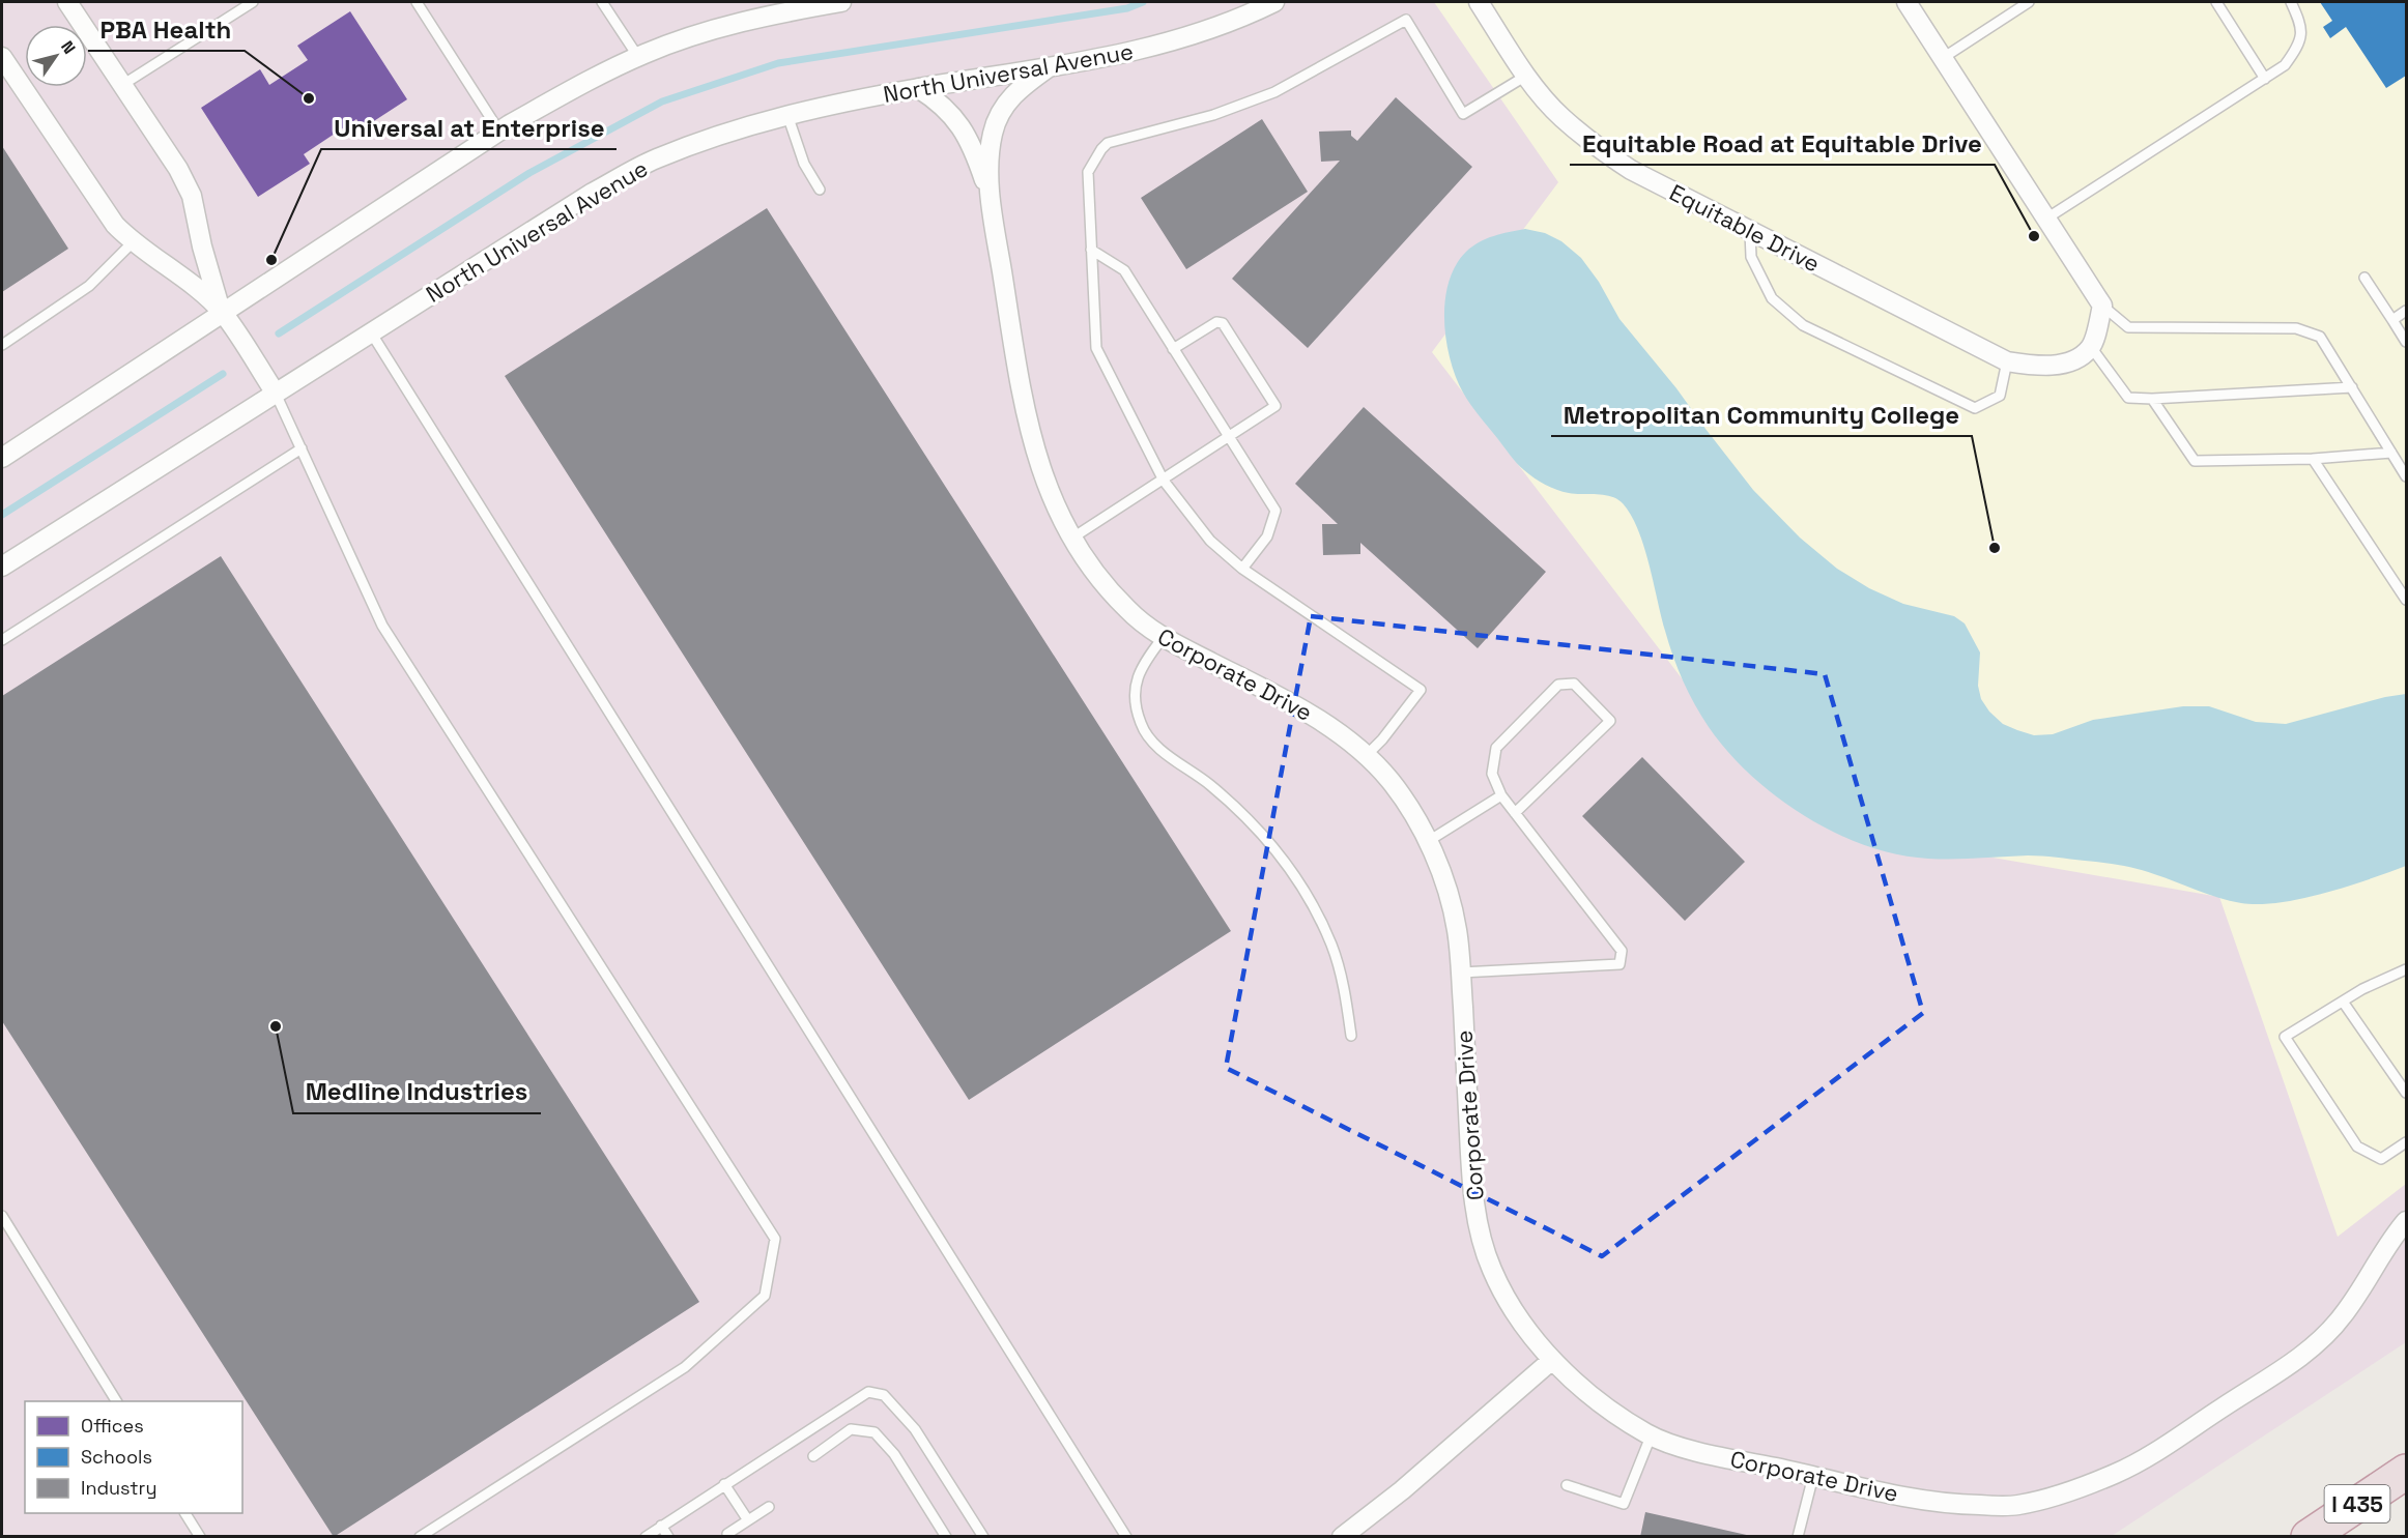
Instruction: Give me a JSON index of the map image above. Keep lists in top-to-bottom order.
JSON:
{
  "streets": {
    "highway": ["I 435"],
    "street": ["North Universal Avenue", "Equitable Drive", "Corporate Drive"]
  },
  "crossings": [
    ["North Universal Avenue", "Corporate Drive"]
  ],
  "places": [
    "PBA Health",
    "Equitable Road at Equitable Drive",
    "Universal at Enterprise",
    "Metropolitan Community College",
    "Medline Industries"
  ],
  "legend": ["Offices", "Schools", "Industry"],
  "north": "top right"
}
